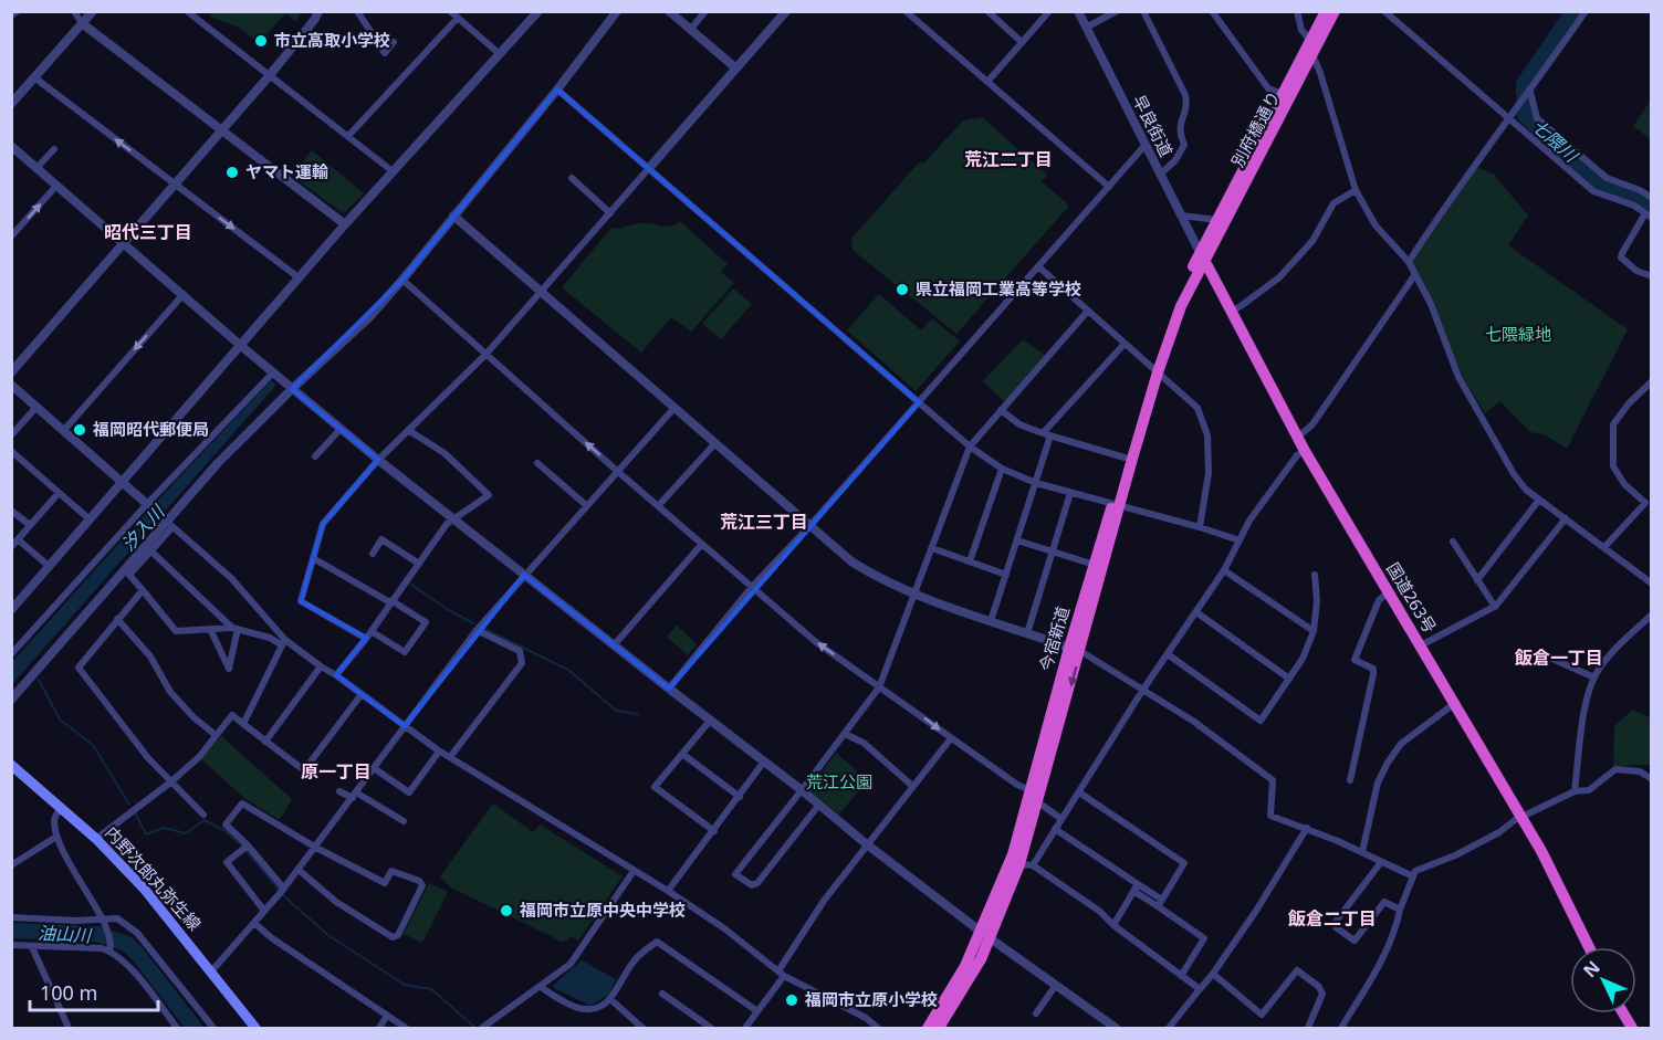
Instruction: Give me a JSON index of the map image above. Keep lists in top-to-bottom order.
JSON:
{
  "streets": {
    "highway": ["別府橋通り", "国道263号", "今宿新道"],
    "main road": ["内野次郎丸弥生線"],
    "street": ["早良街道"]
  },
  "crossings": [
    ["早良街道", "別府橋通り"],
    ["早良街道", "国道263号"],
    ["早良街道", "今宿新道"],
    ["別府橋通り", "国道263号"],
    ["別府橋通り", "今宿新道"],
    ["国道263号", "今宿新道"]
  ],
  "districts": [
    "荒江二丁目",
    "昭代三丁目",
    "荒江三丁目",
    "飯倉一丁目",
    "原一丁目",
    "飯倉二丁目"
  ],
  "water": ["七隈川", "汐入川", "油山川"],
  "parks": ["七隈緑地", "荒江公園"],
  "places": [
    "市立高取小学校",
    "ヤマト運輸",
    "県立福岡工業高等学校",
    "福岡昭代郵便局",
    "福岡市立原中央中学校",
    "福岡市立原小学校"
  ],
  "scale_bar": "100 m",
  "north": "top left"
}
